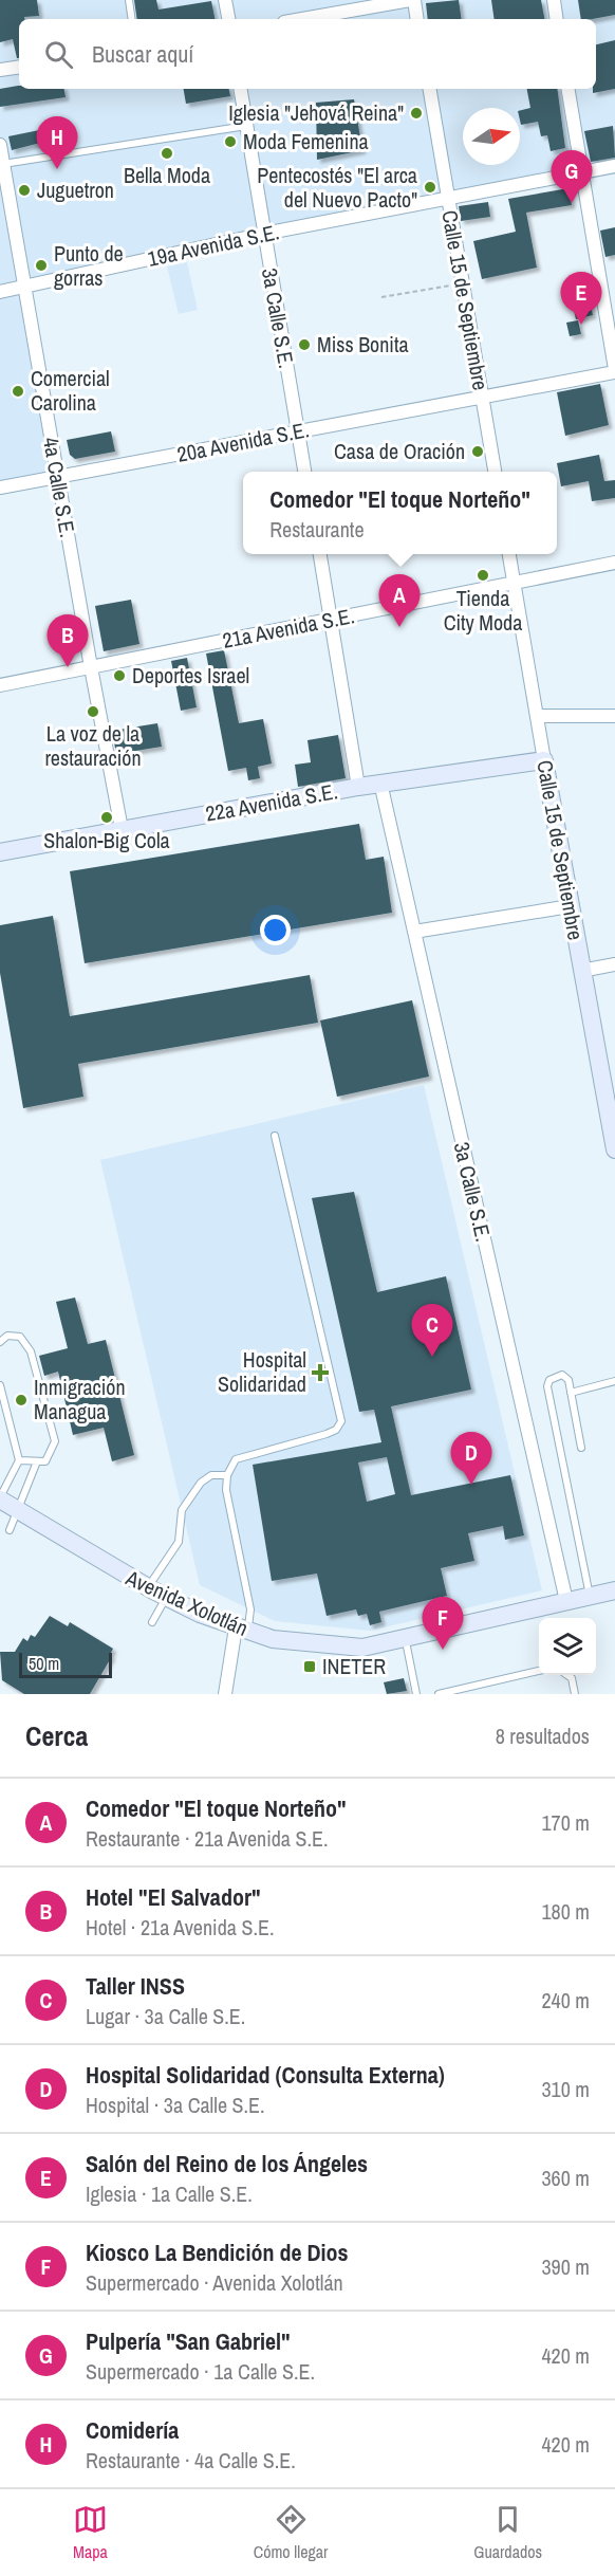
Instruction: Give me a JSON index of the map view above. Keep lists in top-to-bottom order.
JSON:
{
  "streets": {
    "street": [
      "19a Avenida S.E.",
      "Calle 15 de Septiembre",
      "3a Calle S.E.",
      "20a Avenida S.E.",
      "4a Calle S.E.",
      "21a Avenida S.E.",
      "22a Avenida S.E.",
      "Avenida Xolotlán"
    ]
  },
  "crossings": [
    ["19a Avenida S.E.", "Calle 15 de Septiembre"],
    ["19a Avenida S.E.", "3a Calle S.E."],
    ["19a Avenida S.E.", "4a Calle S.E."],
    ["Calle 15 de Septiembre", "20a Avenida S.E."],
    ["Calle 15 de Septiembre", "21a Avenida S.E."],
    ["Calle 15 de Septiembre", "22a Avenida S.E."],
    ["3a Calle S.E.", "20a Avenida S.E."],
    ["3a Calle S.E.", "22a Avenida S.E."],
    ["3a Calle S.E.", "Avenida Xolotlán"],
    ["20a Avenida S.E.", "4a Calle S.E."],
    ["4a Calle S.E.", "21a Avenida S.E."],
    ["4a Calle S.E.", "22a Avenida S.E."]
  ],
  "places": {
    "other": [
      "Iglesia \"Jehová Reina\"",
      "Moda Femenina",
      "Bella Moda",
      "Pentecostés \"El arca del Nuevo Pacto\"",
      "Juguetron",
      "Punto de gorras",
      "Miss Bonita",
      "Comercial Carolina",
      "Casa de Oración",
      "Tienda City Moda",
      "Deportes Israel",
      "La voz de la restauración",
      "Shalon-Big Cola",
      "Inmigración Managua"
    ],
    "health": ["Hospital Solidaridad"],
    "transit": ["INETER"]
  },
  "scale_bar": "50 m",
  "north": "right",
  "page": {
    "search": "Buscar aquí",
    "pins": [
      "H",
      "G",
      "E",
      "A",
      "B",
      "C",
      "D",
      "F"
    ],
    "popup": ["Comedor \"El toque Norteño\"", "Restaurante"],
    "scale": "50 m",
    "heading": ["Cerca", "8 resultados"],
    "list": [
      {
        "mark": "A",
        "name": "Comedor \"El toque Norteño\"",
        "note": "Restaurante · 21a Avenida S.E.",
        "value": "170 m"
      },
      {
        "mark": "B",
        "name": "Hotel \"El Salvador\"",
        "note": "Hotel · 21a Avenida S.E.",
        "value": "180 m"
      },
      {
        "mark": "C",
        "name": "Taller INSS",
        "note": "Lugar · 3a Calle S.E.",
        "value": "240 m"
      },
      {
        "mark": "D",
        "name": "Hospital Solidaridad (Consulta Externa)",
        "note": "Hospital · 3a Calle S.E.",
        "value": "310 m"
      },
      {
        "mark": "E",
        "name": "Salón del Reino de los Ángeles",
        "note": "Iglesia · 1a Calle S.E.",
        "value": "360 m"
      },
      {
        "mark": "F",
        "name": "Kiosco La Bendición de Dios",
        "note": "Supermercado · Avenida Xolotlán",
        "value": "390 m"
      },
      {
        "mark": "G",
        "name": "Pulpería \"San Gabriel\"",
        "note": "Supermercado · 1a Calle S.E.",
        "value": "420 m"
      },
      {
        "mark": "H",
        "name": "Comidería",
        "note": "Restaurante · 4a Calle S.E.",
        "value": "420 m"
      }
    ],
    "nav": ["Mapa", "Cómo llegar", "Guardados"]
  }
}
